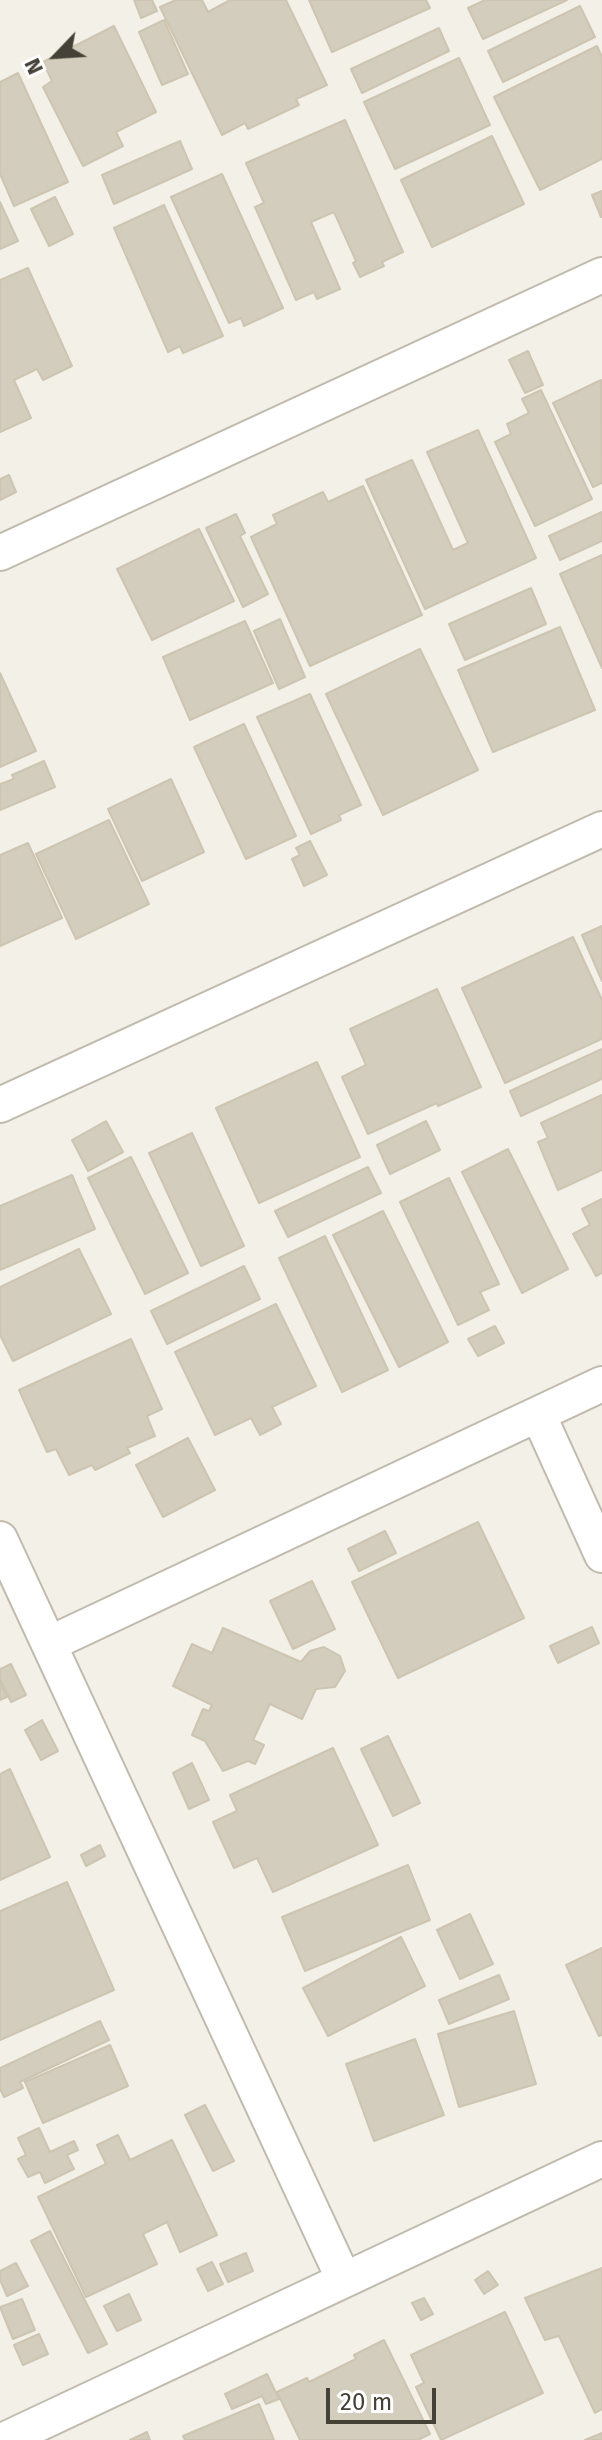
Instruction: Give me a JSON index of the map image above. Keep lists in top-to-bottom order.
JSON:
{
  "scale_bar": "20 m",
  "north": "bottom left"
}
